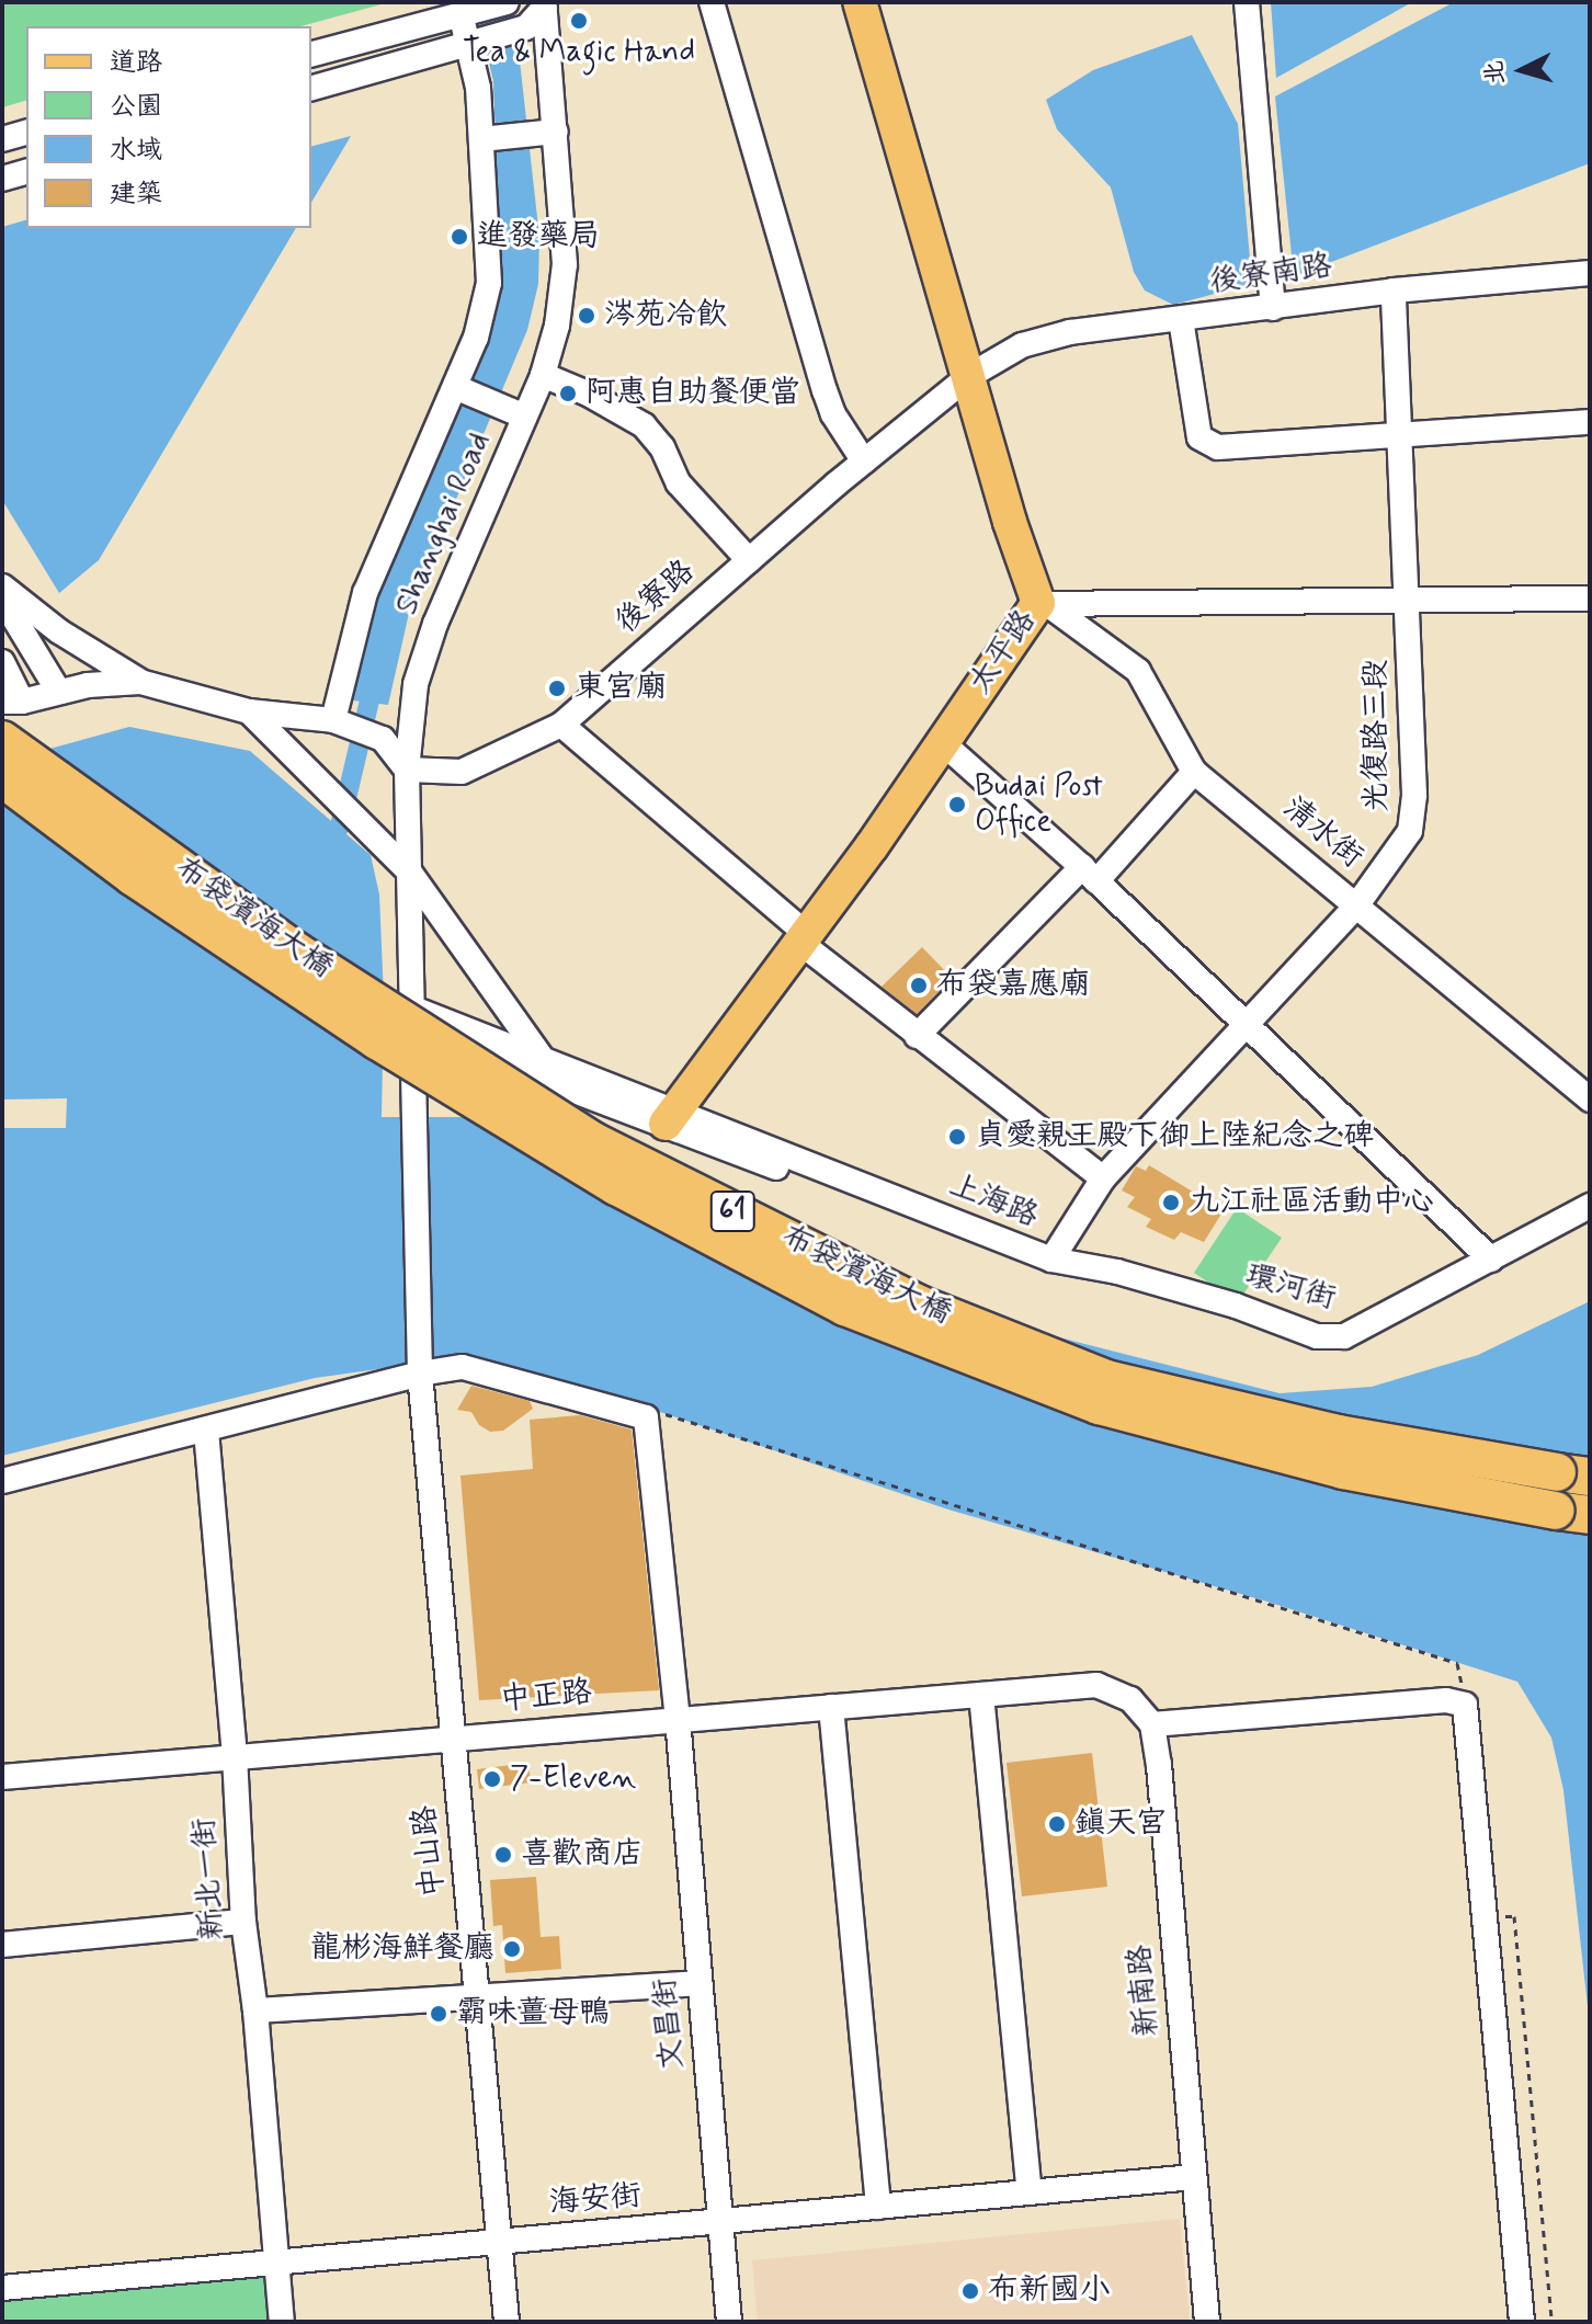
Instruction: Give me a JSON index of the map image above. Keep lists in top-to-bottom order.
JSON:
{
  "streets": {
    "highway": ["布袋濱海大橋", "61"],
    "main road": ["太平路"],
    "street": [
      "後寮南路",
      "Shanghai Road",
      "後寮路",
      "光復路三段",
      "清水街",
      "上海路",
      "環河街",
      "中正路",
      "中山路",
      "新北一街",
      "新南路",
      "文昌街",
      "海安街"
    ]
  },
  "crossings": [
    ["後寮南路", "後寮路"],
    ["後寮南路", "太平路"],
    ["後寮南路", "光復路三段"],
    ["Shanghai Road", "後寮路"],
    ["Shanghai Road", "上海路"],
    ["Shanghai Road", "中山路"],
    ["後寮路", "太平路"],
    ["太平路", "清水街"],
    ["太平路", "上海路"],
    ["光復路三段", "清水街"],
    ["光復路三段", "上海路"],
    ["光復路三段", "環河街"],
    ["上海路", "環河街"],
    ["中正路", "中山路"],
    ["中正路", "新北一街"],
    ["中正路", "新南路"],
    ["中正路", "文昌街"],
    ["中山路", "海安街"],
    ["新北一街", "海安街"],
    ["新南路", "海安街"],
    ["文昌街", "海安街"]
  ],
  "places": [
    "Tea & Magic Hand",
    "進發藥局",
    "涔苑冷飲",
    "阿惠自助餐便當",
    "東宮廟",
    "Budai Post Office",
    "布袋嘉應廟",
    "貞愛親王殿下御上陸紀念之碑",
    "九江社區活動中心",
    "7-Eleven",
    "鎮天宮",
    "喜歡商店",
    "龍彬海鮮餐廳",
    "霸味薑母鴨",
    "布新國小"
  ],
  "legend": [
    "道路",
    "公園",
    "水域",
    "建築"
  ],
  "north": "left"
}
